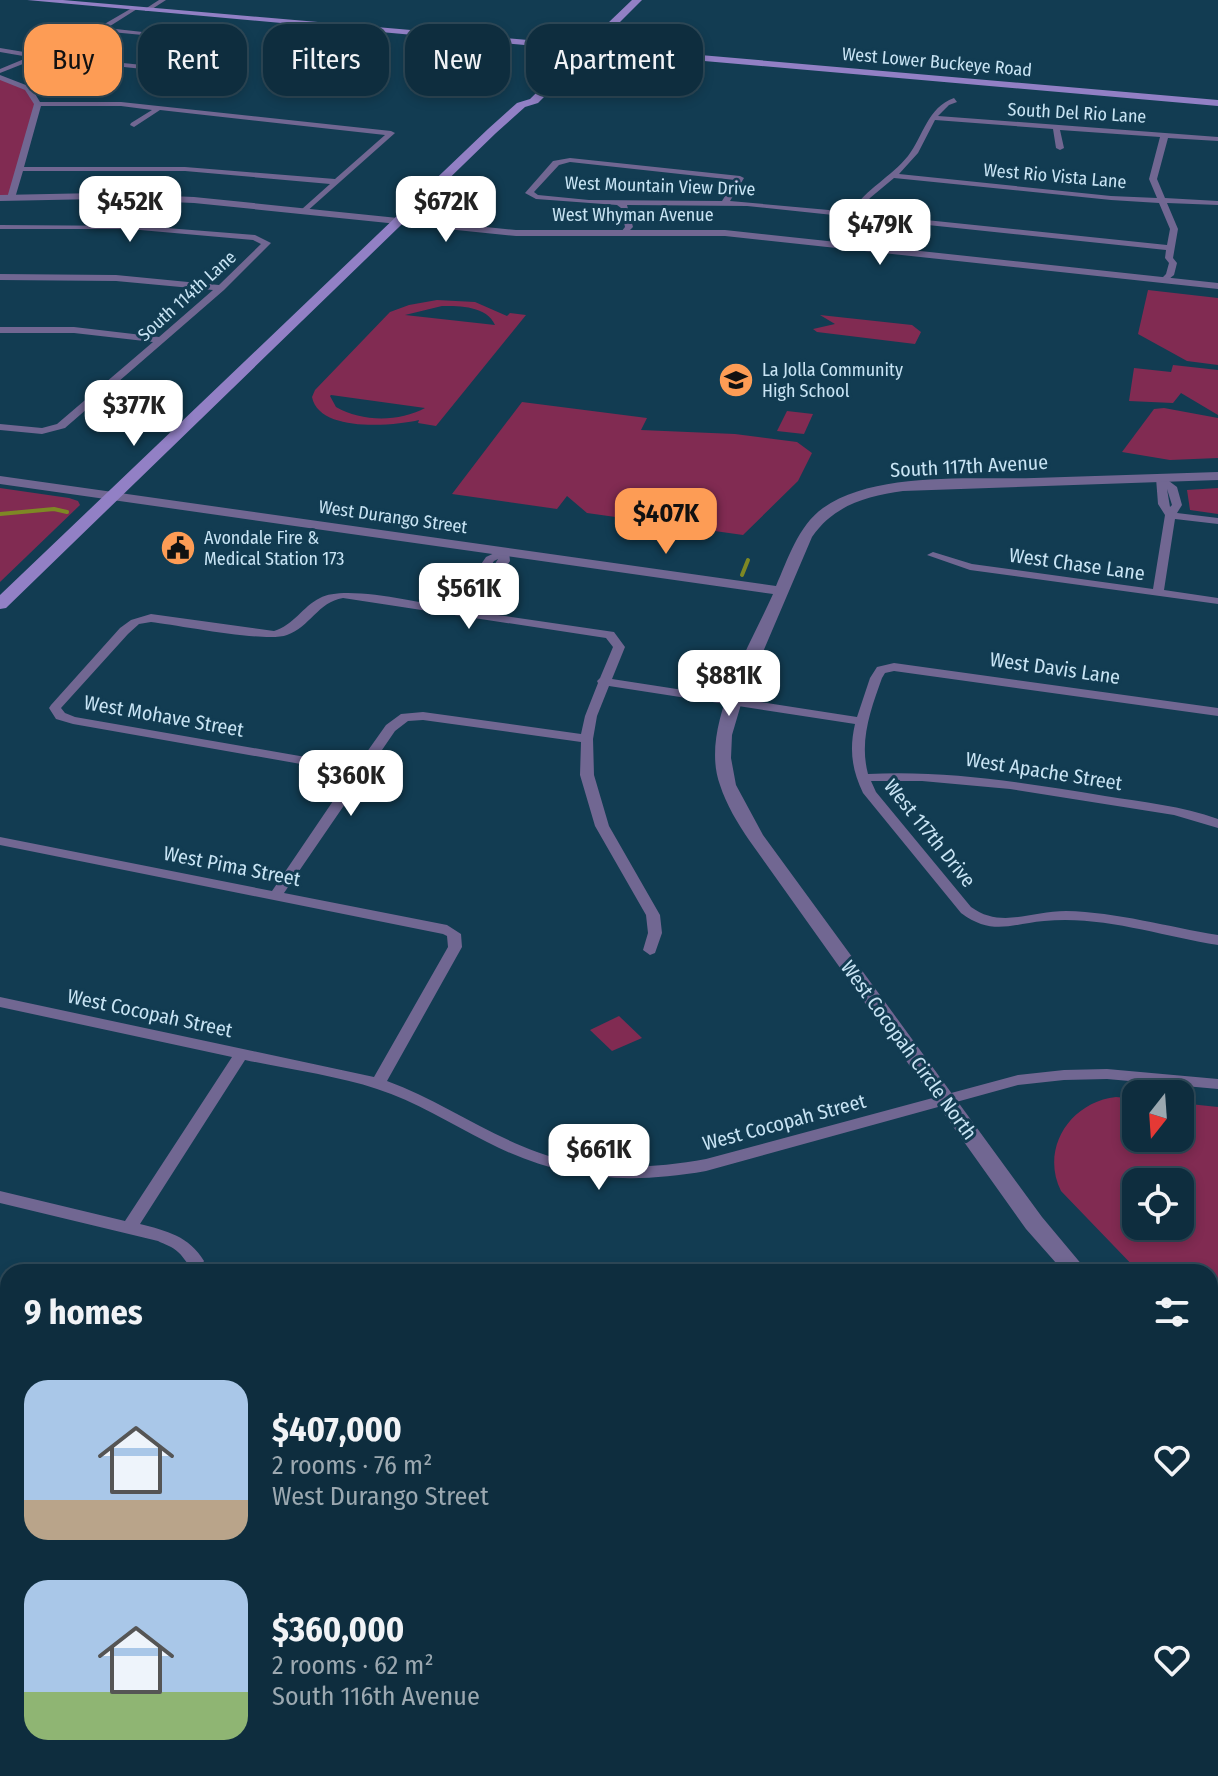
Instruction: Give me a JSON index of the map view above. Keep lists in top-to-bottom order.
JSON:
{
  "streets": {
    "main road": ["West Lower Buckeye Road"],
    "street": [
      "South Del Rio Lane",
      "West Rio Vista Lane",
      "West Mountain View Drive",
      "West Whyman Avenue",
      "South 114th Lane",
      "South 117th Avenue",
      "West Durango Street",
      "West Chase Lane",
      "West Davis Lane",
      "West Mohave Street",
      "West Apache Street",
      "West 117th Drive",
      "West Pima Street",
      "West Cocopah Street",
      "West Cocopah Circle North"
    ]
  },
  "crossings": [
    ["South 117th Avenue", "West Durango Street"],
    ["South 117th Avenue", "West Cocopah Circle North"],
    ["West Davis Lane", "West 117th Drive"],
    ["West Apache Street", "West 117th Drive"],
    ["West Pima Street", "West Cocopah Street"],
    ["West Cocopah Street", "West Cocopah Circle North"]
  ],
  "places": {
    "school or university": ["La Jolla Community High School"],
    "public building": ["Avondale Fire & Medical Station 173"]
  },
  "north": "bottom",
  "page": {
    "chip": [
      "Buy",
      "Rent",
      "Filters",
      "New",
      "Apartment"
    ],
    "price": [
      "$452K",
      "$672K",
      "$479K",
      "$377K",
      "$407K",
      "$561K",
      "$881K",
      "$360K",
      "$661K"
    ],
    "heading": "9 homes",
    "list": [
      {
        "name": "$407,000",
        "note": "2 rooms · 76 m² · West Durango Street"
      },
      {
        "name": "$360,000",
        "note": "2 rooms · 62 m² · South 116th Avenue"
      }
    ]
  }
}
